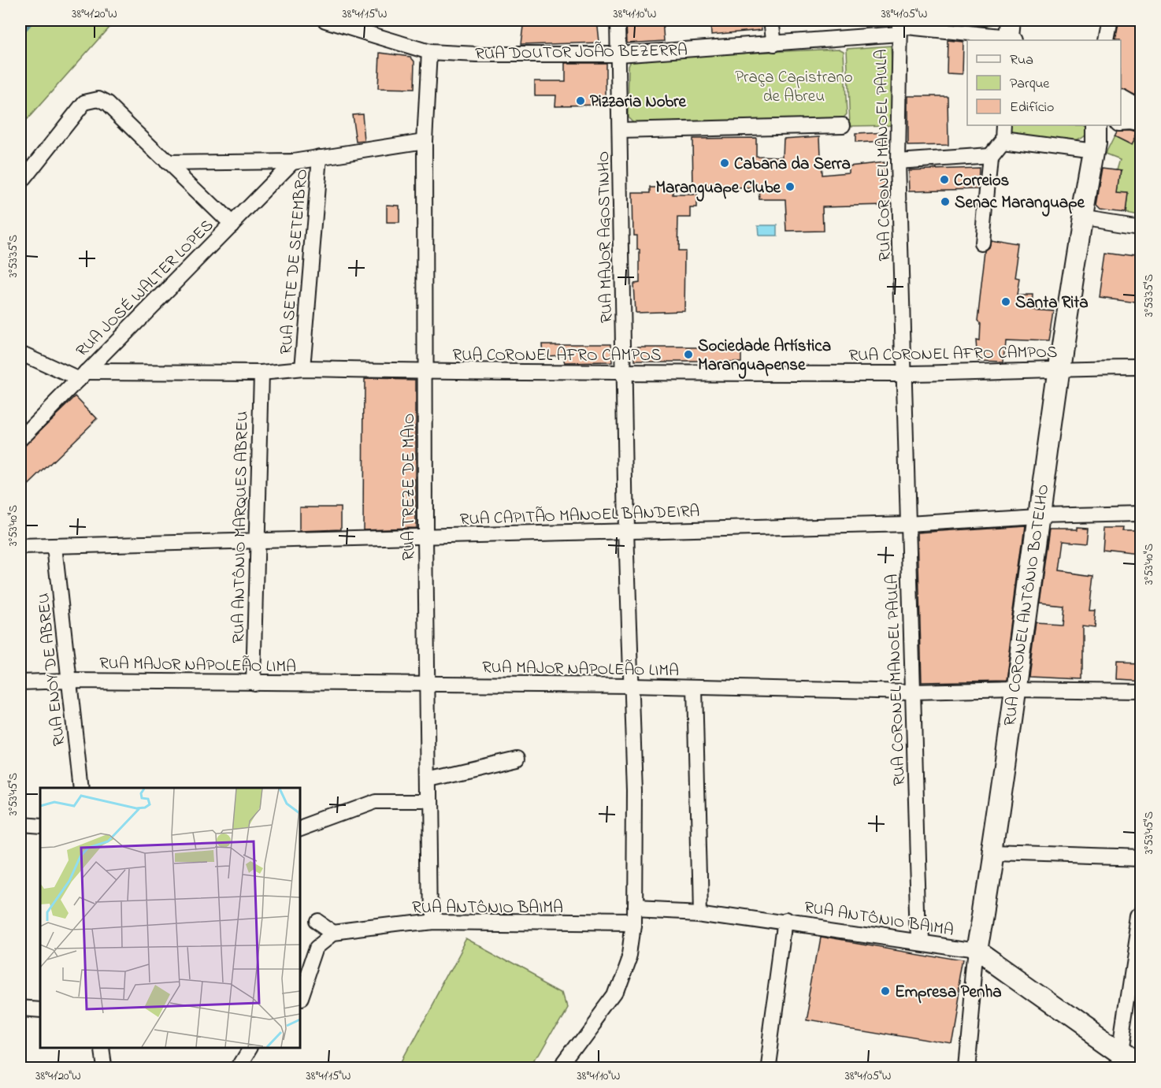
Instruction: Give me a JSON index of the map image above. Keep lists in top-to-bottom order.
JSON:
{
  "streets": {
    "street": [
      "RUA DOUTOR JOÃO BEZERRA",
      "RUA CORONEL MANOEL PAULA",
      "RUA MAJOR AGOSTINHO",
      "RUA SETE DE SETEMBRO",
      "RUA JOSÉ WALTER LOPES",
      "RUA CORONEL AFRO CAMPOS",
      "RUA TREZE DE MAIO",
      "RUA CAPITÃO MANOEL BANDEIRA",
      "RUA ANTÔNIO MARQUES ABREU",
      "RUA CORONEL ANTÔNIO BOTELHO",
      "RUA MAJOR NAPOLEÃO LIMA",
      "RUA ENOY DE ABREU",
      "RUA ANTÔNIO BAIMA"
    ]
  },
  "crossings": [
    ["RUA DOUTOR JOÃO BEZERRA", "RUA CORONEL MANOEL PAULA"],
    ["RUA DOUTOR JOÃO BEZERRA", "RUA MAJOR AGOSTINHO"],
    ["RUA DOUTOR JOÃO BEZERRA", "RUA TREZE DE MAIO"],
    ["RUA CORONEL MANOEL PAULA", "RUA CORONEL AFRO CAMPOS"],
    ["RUA CORONEL MANOEL PAULA", "RUA CAPITÃO MANOEL BANDEIRA"],
    ["RUA CORONEL MANOEL PAULA", "RUA MAJOR NAPOLEÃO LIMA"],
    ["RUA CORONEL MANOEL PAULA", "RUA ANTÔNIO BAIMA"],
    ["RUA MAJOR AGOSTINHO", "RUA CORONEL AFRO CAMPOS"],
    ["RUA MAJOR AGOSTINHO", "RUA CAPITÃO MANOEL BANDEIRA"],
    ["RUA MAJOR AGOSTINHO", "RUA MAJOR NAPOLEÃO LIMA"],
    ["RUA MAJOR AGOSTINHO", "RUA ANTÔNIO BAIMA"],
    ["RUA SETE DE SETEMBRO", "RUA JOSÉ WALTER LOPES"],
    ["RUA SETE DE SETEMBRO", "RUA CORONEL AFRO CAMPOS"],
    ["RUA SETE DE SETEMBRO", "RUA TREZE DE MAIO"],
    ["RUA JOSÉ WALTER LOPES", "RUA CORONEL AFRO CAMPOS"],
    ["RUA CORONEL AFRO CAMPOS", "RUA TREZE DE MAIO"],
    ["RUA CORONEL AFRO CAMPOS", "RUA ANTÔNIO MARQUES ABREU"],
    ["RUA CORONEL AFRO CAMPOS", "RUA CORONEL ANTÔNIO BOTELHO"],
    ["RUA TREZE DE MAIO", "RUA CAPITÃO MANOEL BANDEIRA"],
    ["RUA TREZE DE MAIO", "RUA MAJOR NAPOLEÃO LIMA"],
    ["RUA TREZE DE MAIO", "RUA ANTÔNIO BAIMA"],
    ["RUA CAPITÃO MANOEL BANDEIRA", "RUA ANTÔNIO MARQUES ABREU"],
    ["RUA CAPITÃO MANOEL BANDEIRA", "RUA CORONEL ANTÔNIO BOTELHO"],
    ["RUA CAPITÃO MANOEL BANDEIRA", "RUA ENOY DE ABREU"],
    ["RUA ANTÔNIO MARQUES ABREU", "RUA MAJOR NAPOLEÃO LIMA"],
    ["RUA CORONEL ANTÔNIO BOTELHO", "RUA MAJOR NAPOLEÃO LIMA"],
    ["RUA CORONEL ANTÔNIO BOTELHO", "RUA ANTÔNIO BAIMA"],
    ["RUA MAJOR NAPOLEÃO LIMA", "RUA ENOY DE ABREU"]
  ],
  "parks": ["Praça Capistrano de Abreu"],
  "places": [
    "Pizzaria Nobre",
    "Cabana da Serra",
    "Correios",
    "Maranguape Clube",
    "Senac Maranguape",
    "Santa Rita",
    "Sociedade Artística Maranguapense",
    "Empresa Penha"
  ],
  "legend": ["Rua", "Parque", "Edifício"],
  "coordinates": [
    "38°41'20\"W",
    "38°41'15\"W",
    "38°41'10\"W",
    "38°41'05\"W",
    "3°53'35\"S",
    "3°53'40\"S",
    "3°53'45\"S"
  ]
}
